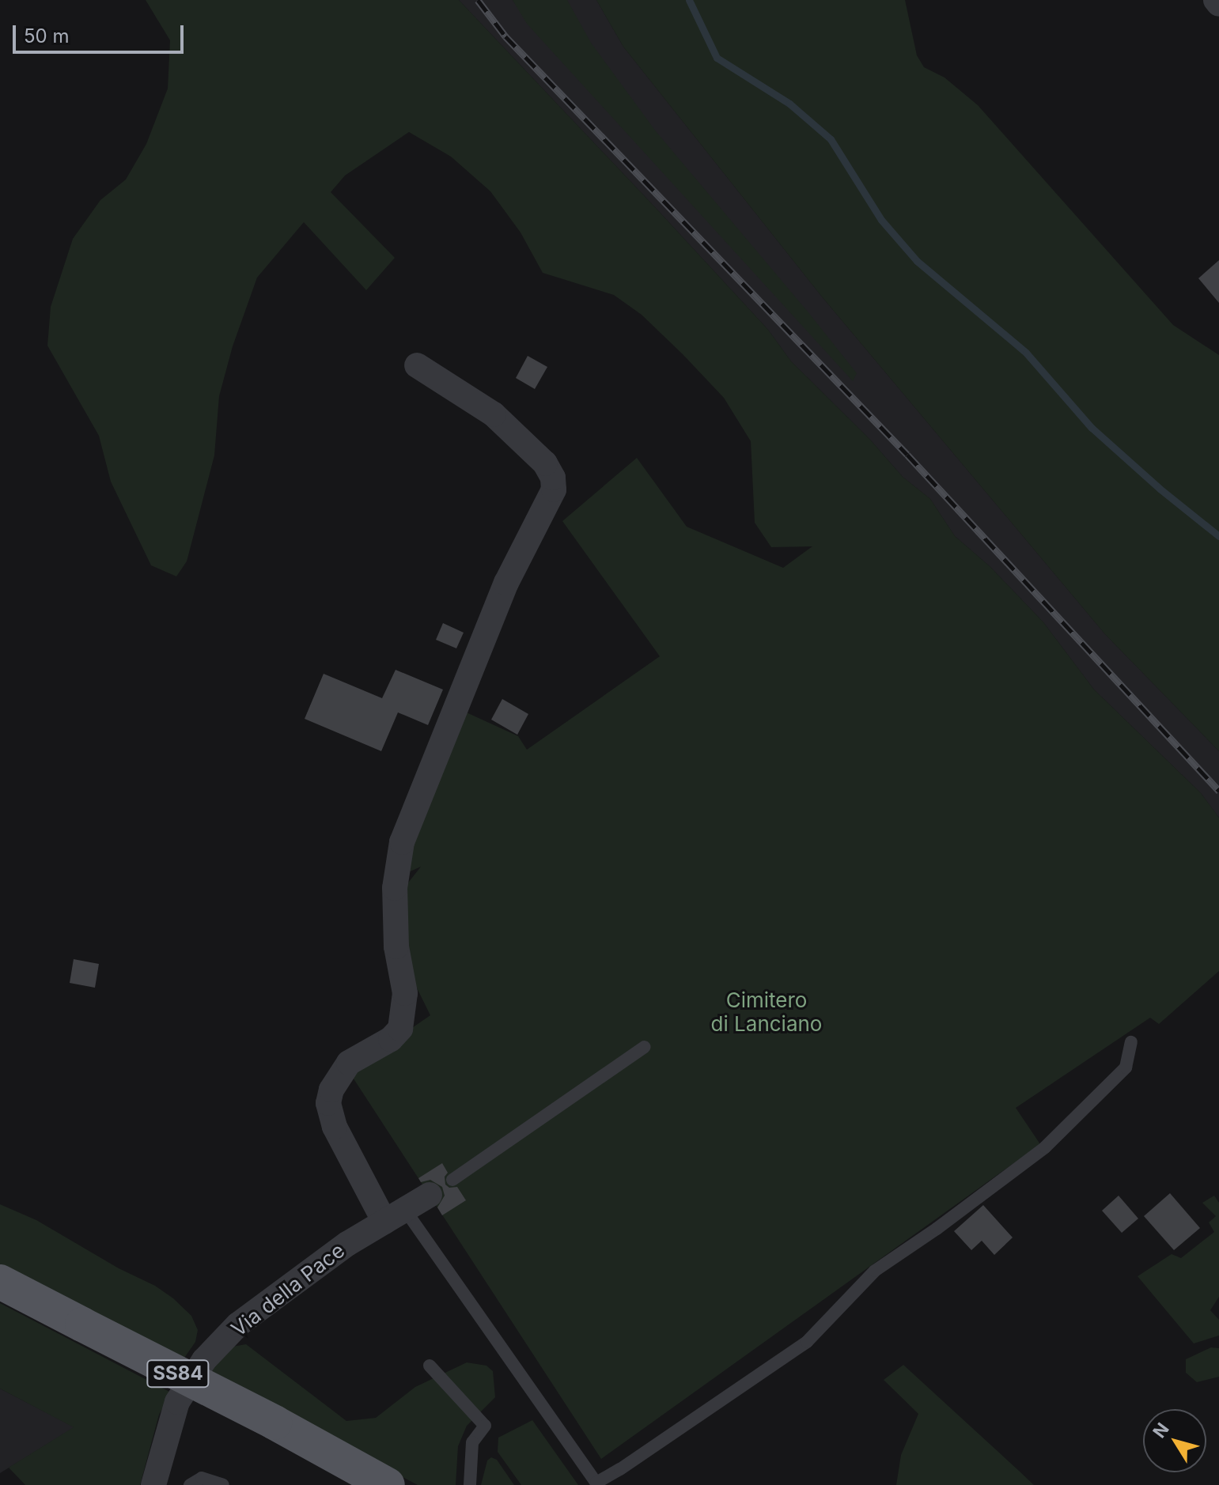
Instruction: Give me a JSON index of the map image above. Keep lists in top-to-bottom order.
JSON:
{
  "streets": {
    "main road": ["SS84"],
    "street": ["Via della Pace"]
  },
  "parks": ["Cimitero di Lanciano"],
  "scale_bar": "50 m",
  "north": "top left"
}
